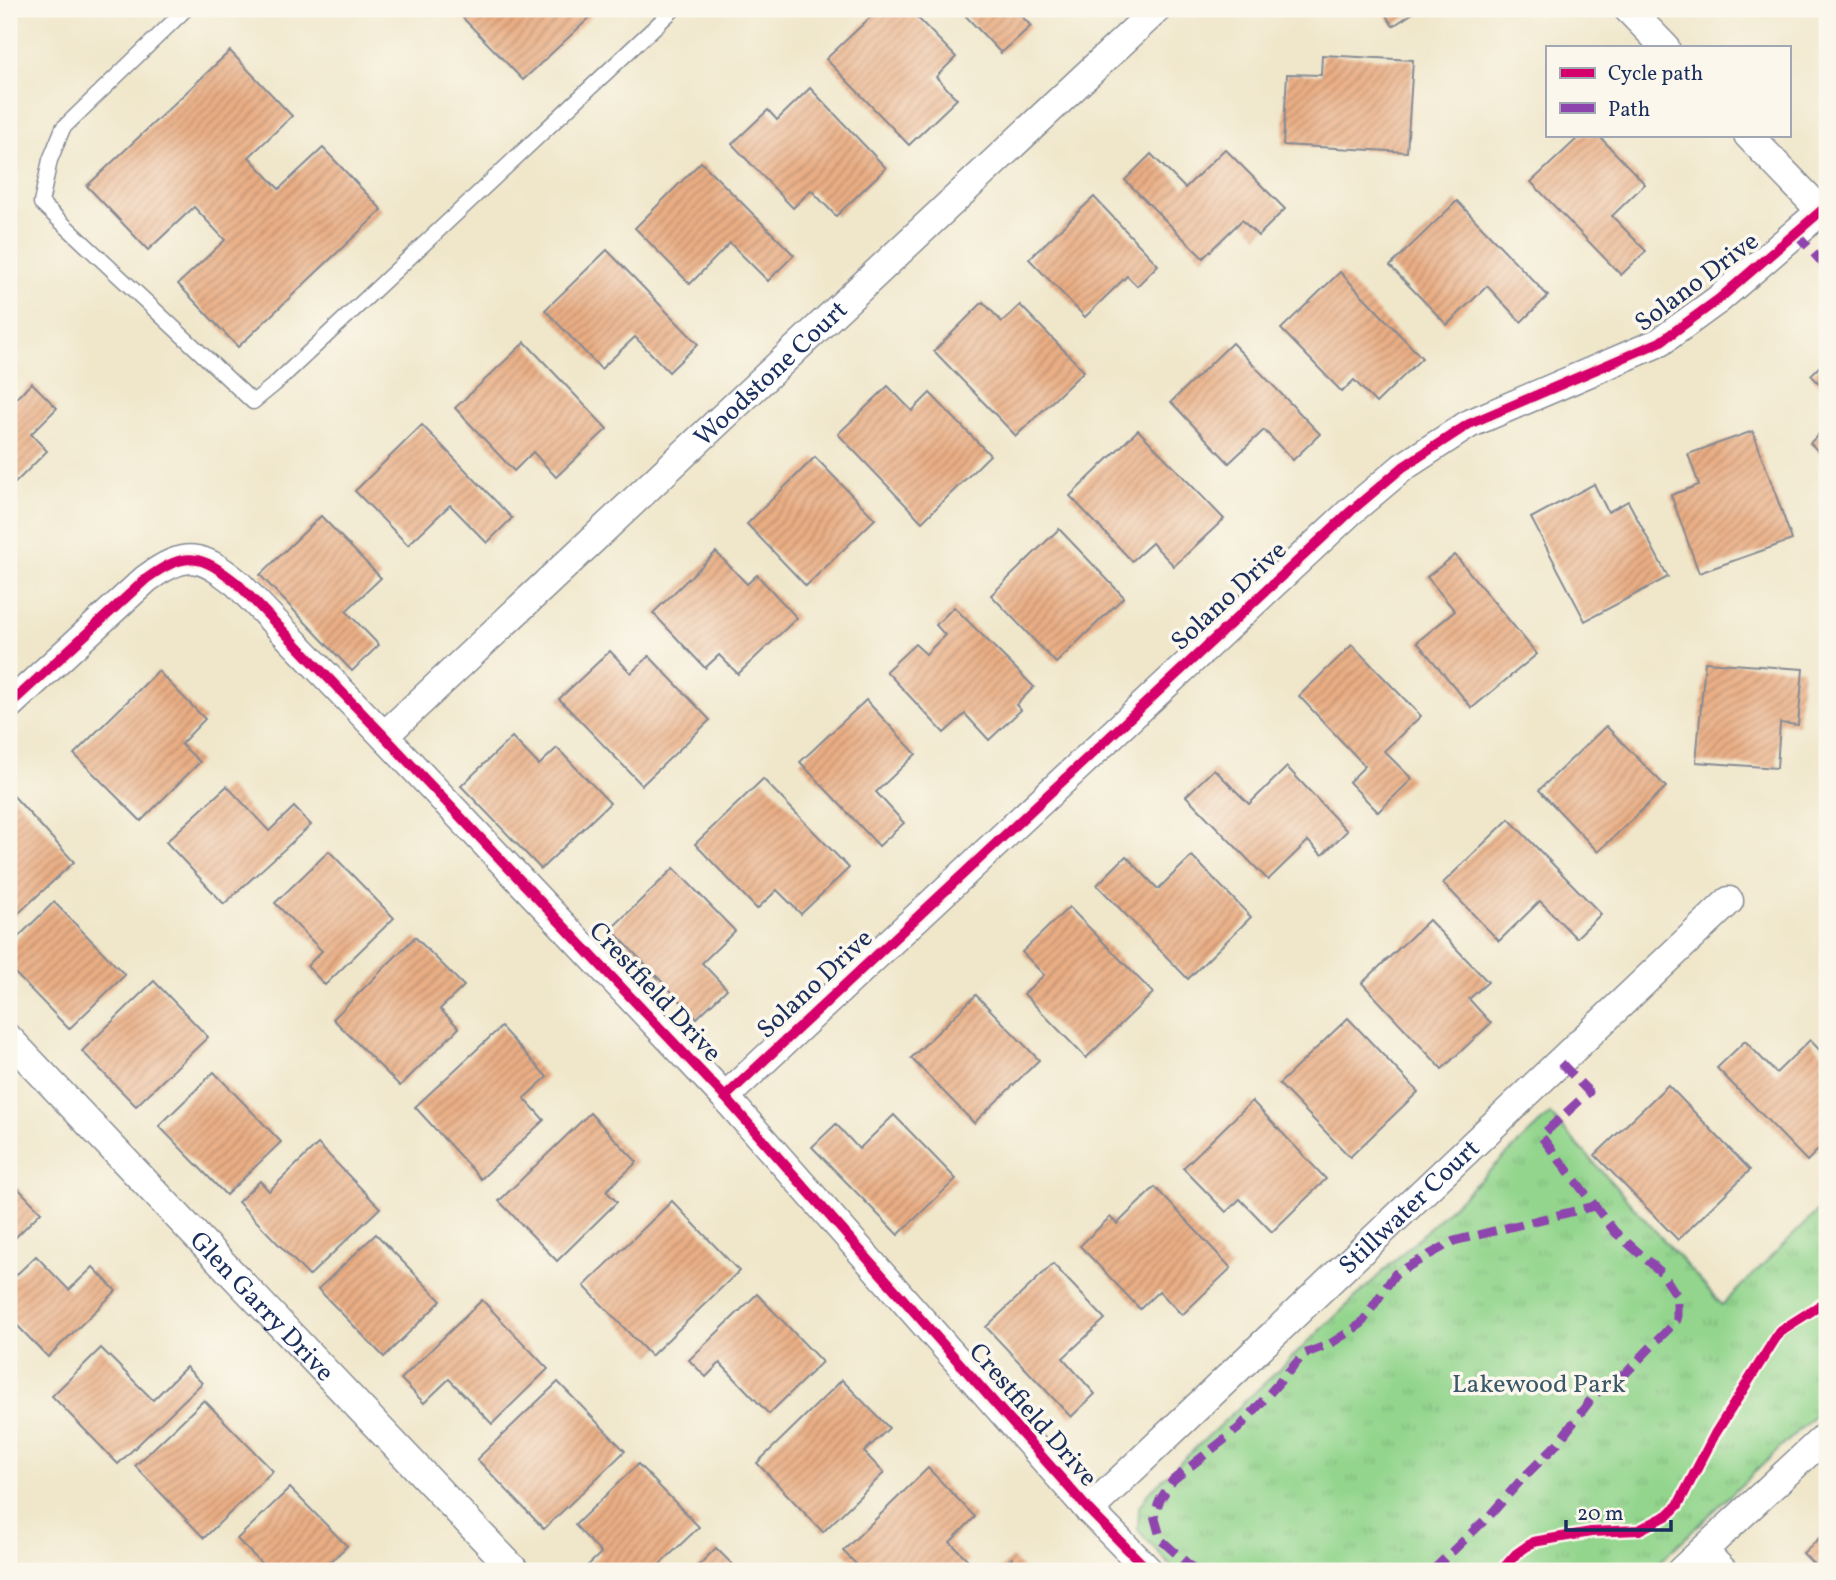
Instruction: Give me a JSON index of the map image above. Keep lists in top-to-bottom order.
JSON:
{
  "streets": {
    "street": [
      "Solano Drive",
      "Woodstone Court",
      "Crestfield Drive",
      "Stillwater Court",
      "Glen Garry Drive"
    ]
  },
  "crossings": [
    ["Solano Drive", "Crestfield Drive"],
    ["Woodstone Court", "Crestfield Drive"],
    ["Crestfield Drive", "Stillwater Court"]
  ],
  "parks": ["Lakewood Park"],
  "legend": ["Cycle path", "Path"],
  "scale_bar": "20 m"
}
